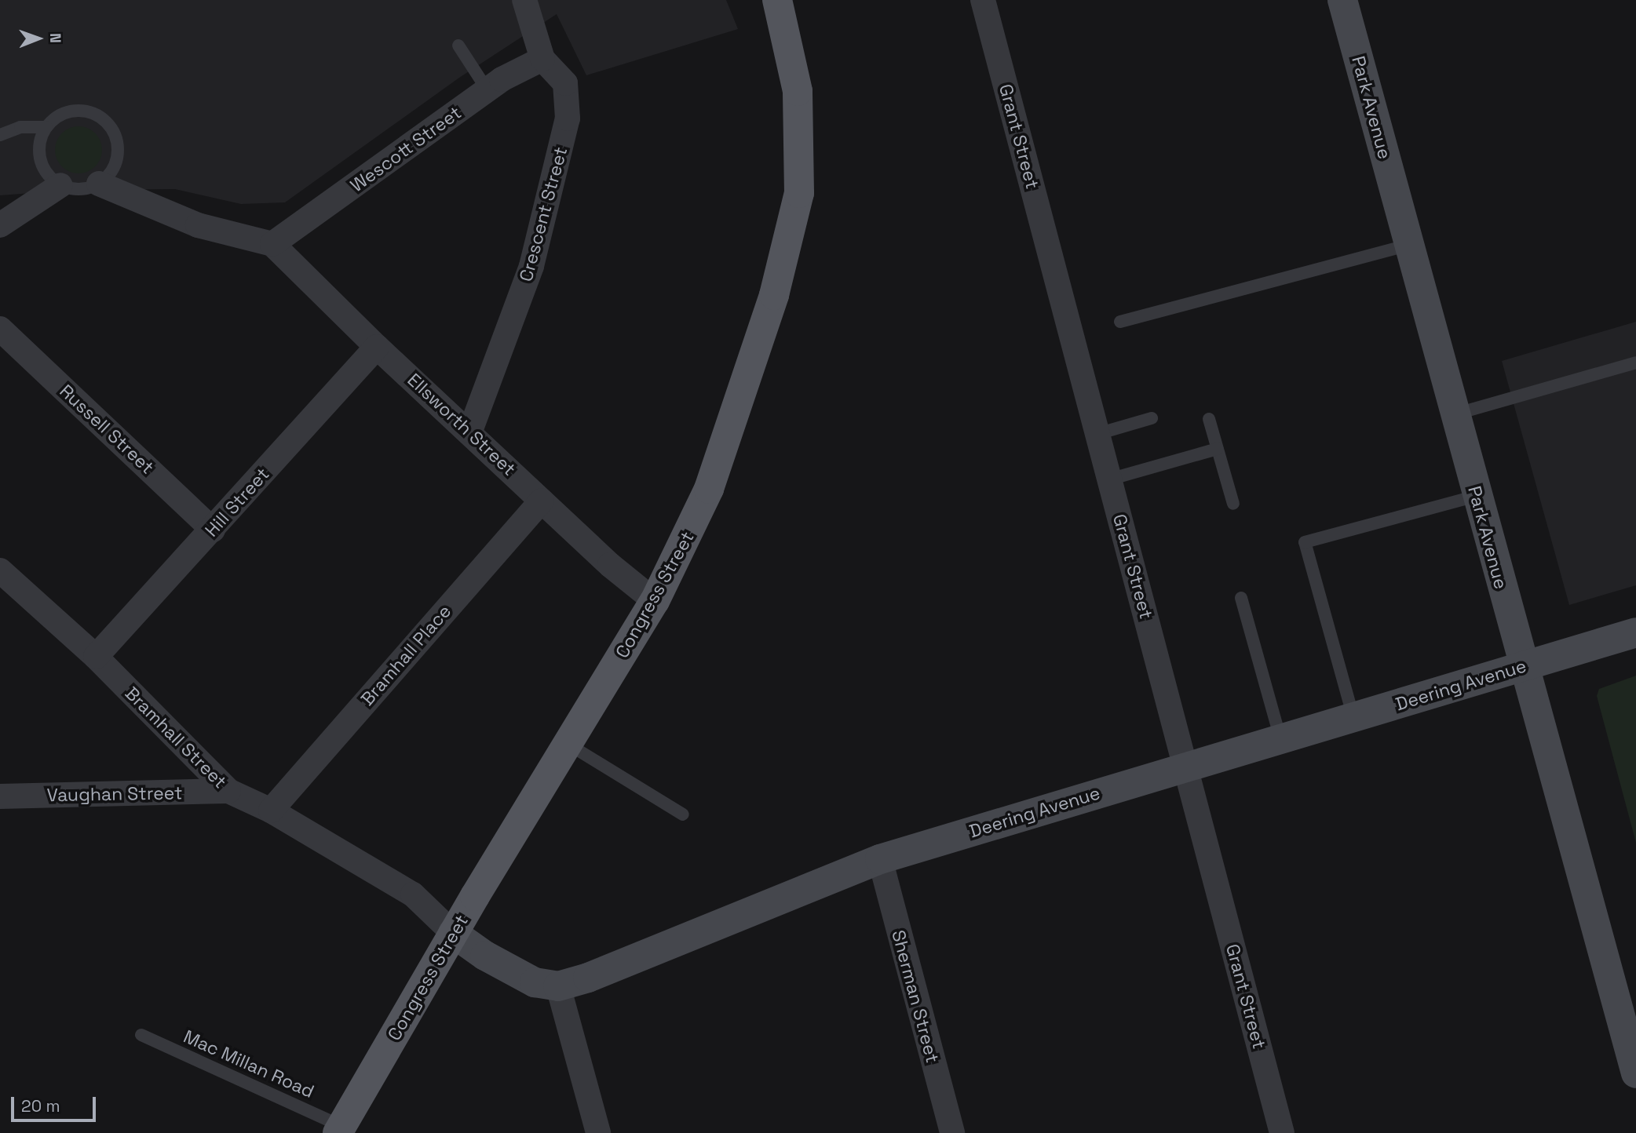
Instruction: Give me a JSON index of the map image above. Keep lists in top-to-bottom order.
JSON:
{
  "streets": {
    "main road": ["Park Avenue", "Congress Street", "Deering Avenue"],
    "street": [
      "Grant Street",
      "Wescott Street",
      "Crescent Street",
      "Ellsworth Street",
      "Russell Street",
      "Hill Street",
      "Bramhall Place",
      "Bramhall Street",
      "Vaughan Street",
      "Sherman Street"
    ],
    "lane": ["Mac Millan Road"]
  },
  "crossings": [
    ["Park Avenue", "Deering Avenue"],
    ["Grant Street", "Deering Avenue"],
    ["Wescott Street", "Crescent Street"],
    ["Wescott Street", "Ellsworth Street"],
    ["Crescent Street", "Ellsworth Street"],
    ["Ellsworth Street", "Hill Street"],
    ["Ellsworth Street", "Congress Street"],
    ["Ellsworth Street", "Bramhall Place"],
    ["Russell Street", "Hill Street"],
    ["Hill Street", "Bramhall Street"],
    ["Congress Street", "Deering Avenue"],
    ["Congress Street", "Bramhall Street"],
    ["Congress Street", "Mac Millan Road"],
    ["Bramhall Place", "Bramhall Street"],
    ["Deering Avenue", "Bramhall Street"],
    ["Deering Avenue", "Sherman Street"],
    ["Bramhall Street", "Vaughan Street"]
  ],
  "scale_bar": "20 m",
  "north": "right"
}
